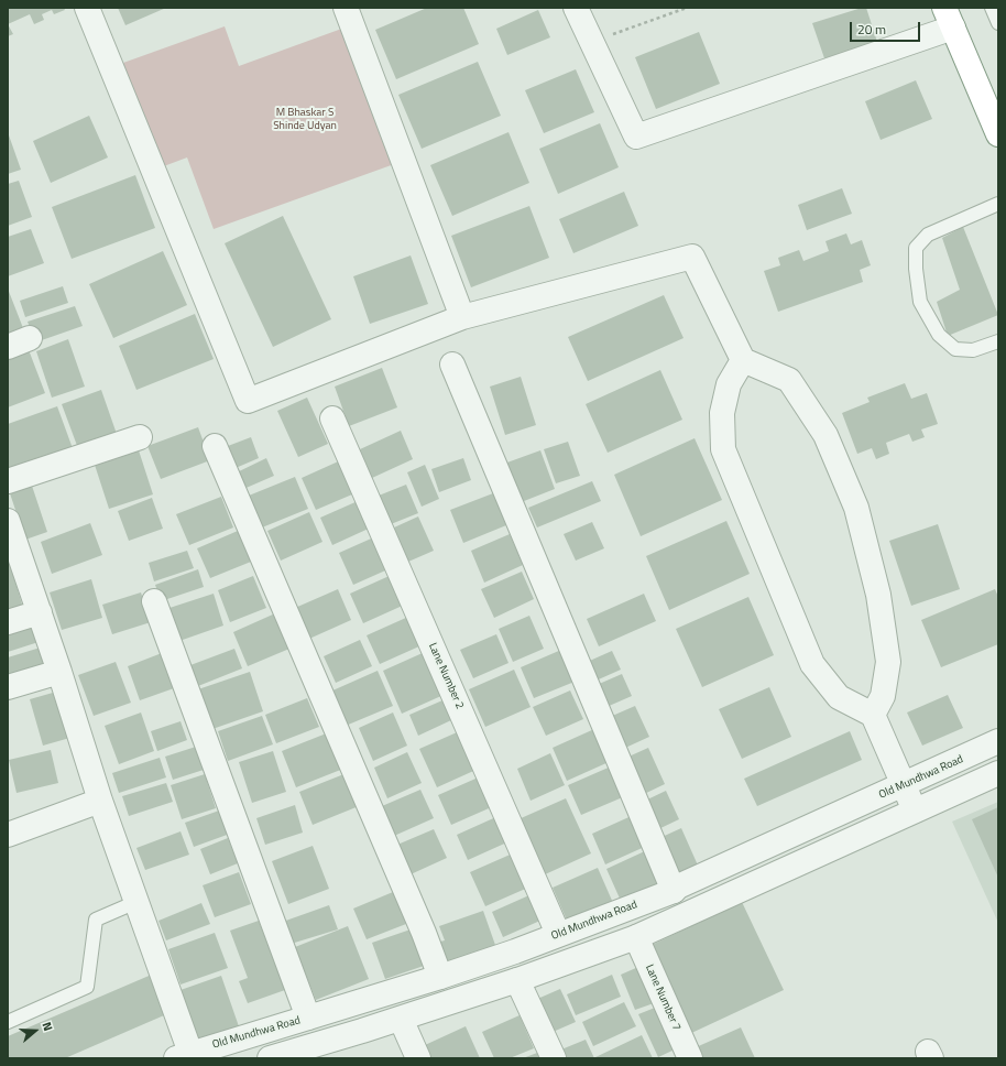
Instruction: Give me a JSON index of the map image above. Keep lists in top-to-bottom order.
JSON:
{
  "streets": {
    "street": ["Lane Number 2", "Old Mundhwa Road", "Lane Number 7"]
  },
  "crossings": [
    ["Lane Number 2", "Old Mundhwa Road"]
  ],
  "parks": ["M Bhaskar S Shinde Udyan"],
  "scale_bar": "20 m",
  "north": "right"
}
